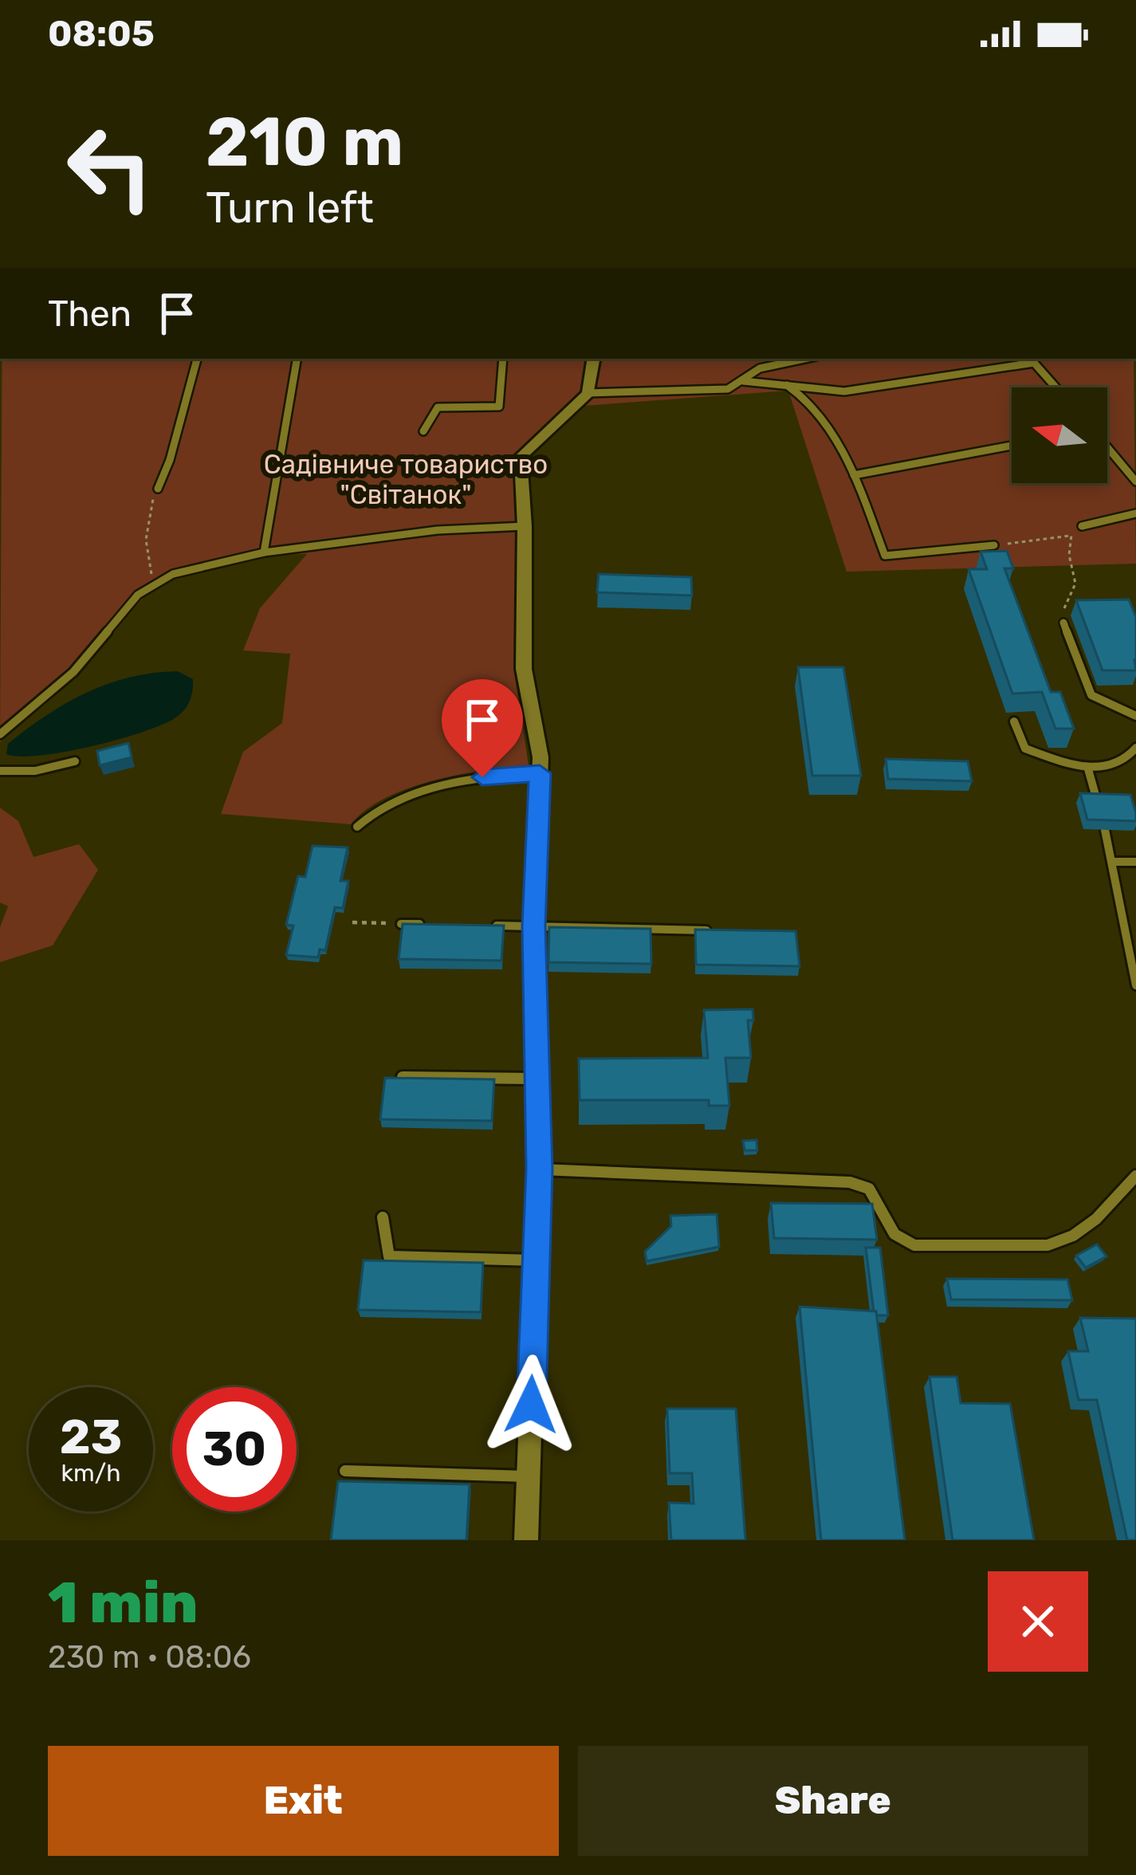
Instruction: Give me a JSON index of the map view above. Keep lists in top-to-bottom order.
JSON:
{
  "parks": ["Садівниче товариство \"Світанок\""],
  "north": "left",
  "page": {
    "status": "08:05",
    "turn": ["210 m", "Turn left"],
    "then": "Then",
    "speed": "23 km/h",
    "limit": "30",
    "heading": ["1 min", "230 m · 08:06"],
    "buttons": ["Exit", "Share"]
  }
}
